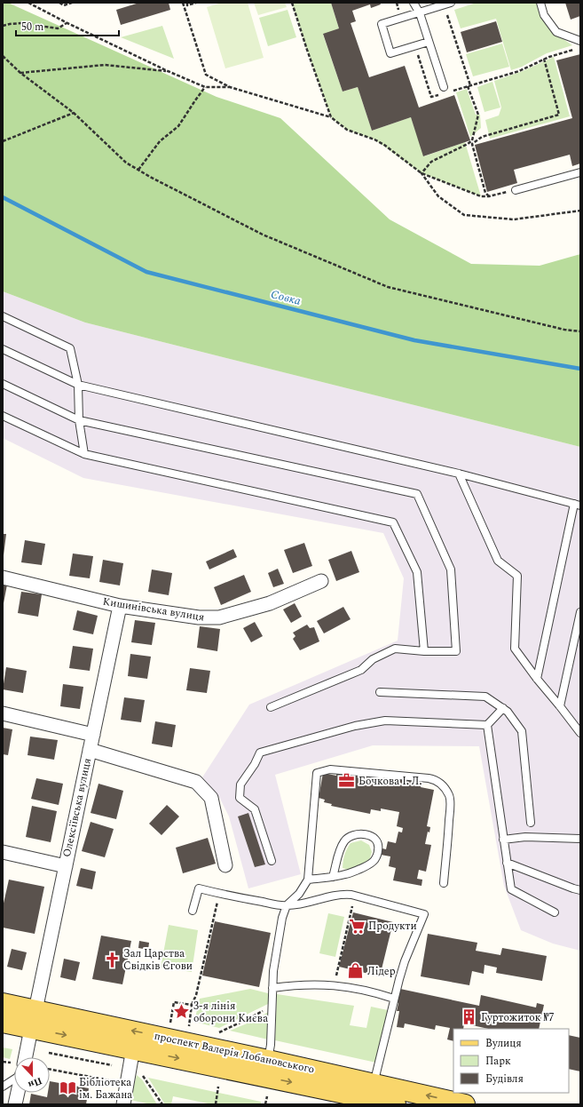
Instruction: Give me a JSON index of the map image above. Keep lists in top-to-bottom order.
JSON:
{
  "streets": {
    "main road": ["проспект Валерія Лобановського"],
    "street": ["Кишинівська вулиця", "Олексіївська вулиця"]
  },
  "crossings": [
    ["Кишинівська вулиця", "Олексіївська вулиця"],
    ["Олексіївська вулиця", "проспект Валерія Лобановського"]
  ],
  "water": ["Совка"],
  "places": {
    "office": ["Бочкова І. Л."],
    "supermarket": ["Продукти"],
    "church": ["Зал Царства Свідків Єгови"],
    "shop": ["Лідер"],
    "place": ["3-я лінія оборони Києва"],
    "building": ["Гуртожиток №7"],
    "library": ["Бібліотека ім. Бажана"]
  },
  "legend": ["Вулиця", "Парк", "Будівля"],
  "scale_bar": "50 m",
  "north": "bottom"
}
